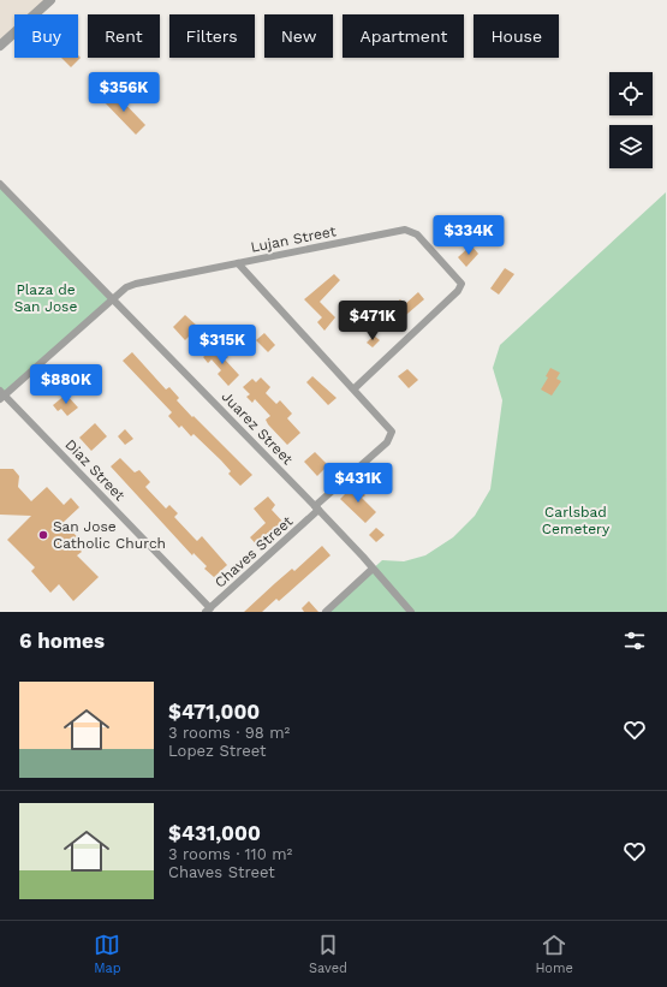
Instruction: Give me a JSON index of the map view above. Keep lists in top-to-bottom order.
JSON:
{
  "streets": {
    "street": [
      "Lujan Street",
      "Juarez Street",
      "Diaz Street",
      "Chaves Street"
    ]
  },
  "crossings": [
    ["Lujan Street", "Juarez Street"],
    ["Lujan Street", "Diaz Street"],
    ["Lujan Street", "Chaves Street"],
    ["Juarez Street", "Chaves Street"],
    ["Diaz Street", "Chaves Street"]
  ],
  "parks": ["Plaza de San Jose", "Carlsbad Cemetery"],
  "places": ["San Jose Catholic Church"],
  "page": {
    "chip": [
      "Buy",
      "Rent",
      "Filters",
      "New",
      "Apartment",
      "House"
    ],
    "price": [
      "$356K",
      "$334K",
      "$471K",
      "$315K",
      "$880K",
      "$431K"
    ],
    "heading": "6 homes",
    "list": [
      {
        "name": "$471,000",
        "note": "3 rooms · 98 m² · Lopez Street"
      },
      {
        "name": "$431,000",
        "note": "3 rooms · 110 m² · Chaves Street"
      }
    ],
    "tabs": ["Map", "Saved", "Home"]
  }
}
